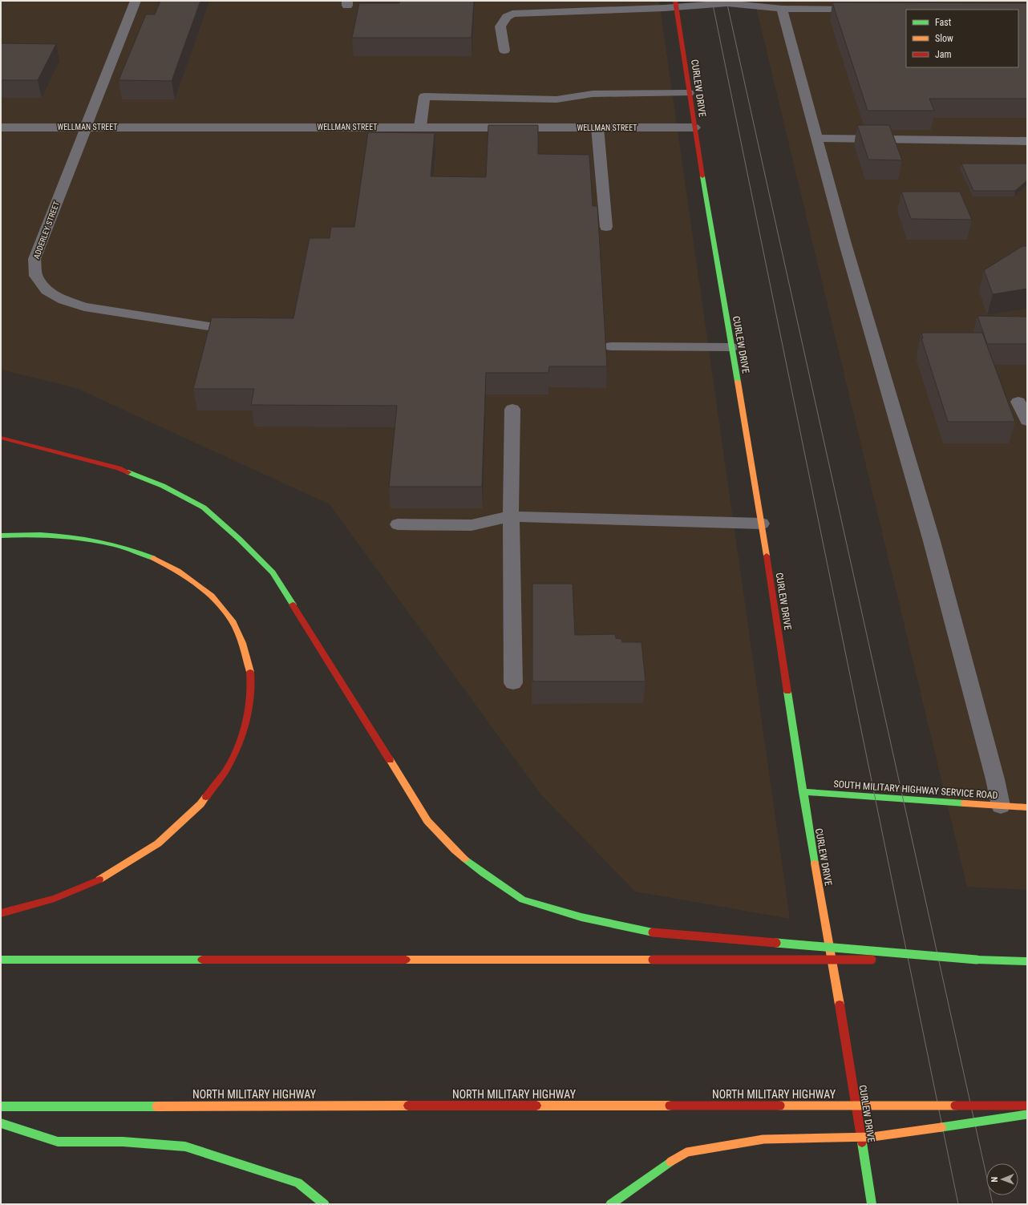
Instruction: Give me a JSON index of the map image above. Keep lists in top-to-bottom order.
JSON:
{
  "streets": {
    "main road": ["CURLEW DRIVE", "SOUTH MILITARY HIGHWAY SERVICE ROAD", "NORTH MILITARY HIGHWAY"],
    "street": ["WELLMAN STREET", "ADDERLEY STREET"]
  },
  "crossings": [
    ["CURLEW DRIVE", "WELLMAN STREET"],
    ["CURLEW DRIVE", "SOUTH MILITARY HIGHWAY SERVICE ROAD"],
    ["WELLMAN STREET", "ADDERLEY STREET"]
  ],
  "legend": ["Fast", "Slow", "Jam"],
  "north": "left"
}
